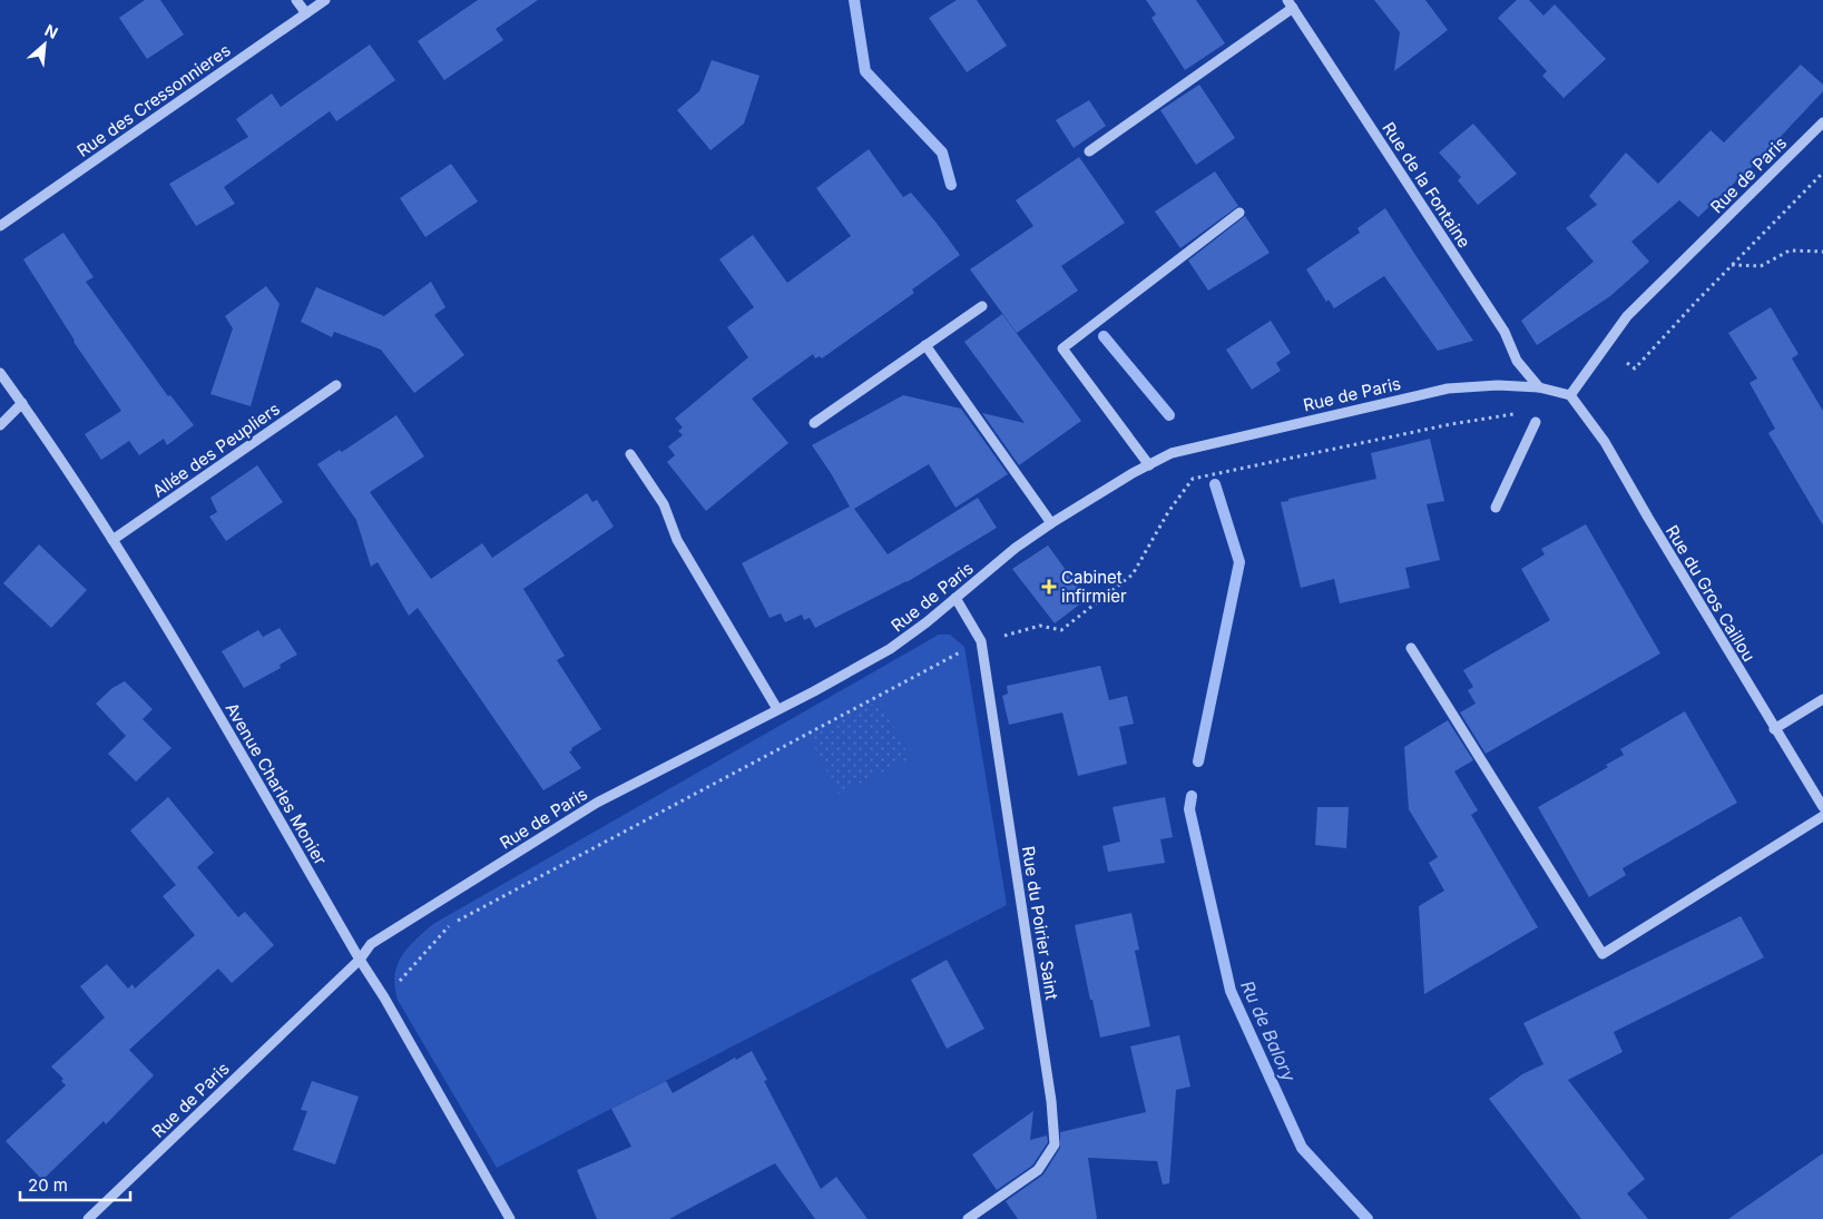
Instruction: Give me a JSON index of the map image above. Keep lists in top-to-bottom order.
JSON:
{
  "streets": {
    "street": [
      "Rue des Cressonnieres",
      "Rue de Paris",
      "Rue de la Fontaine",
      "Allée des Peupliers",
      "Rue du Gros Caillou",
      "Avenue Charles Monier",
      "Rue du Poirier Saint"
    ]
  },
  "crossings": [
    ["Rue de Paris", "Rue de la Fontaine"],
    ["Rue de Paris", "Rue du Gros Caillou"],
    ["Rue de Paris", "Avenue Charles Monier"],
    ["Rue de Paris", "Rue du Poirier Saint"],
    ["Allée des Peupliers", "Avenue Charles Monier"]
  ],
  "water": ["Ru de Balory"],
  "places": {
    "health": ["Cabinet infirmier"]
  },
  "scale_bar": "20 m",
  "north": "top right"
}
